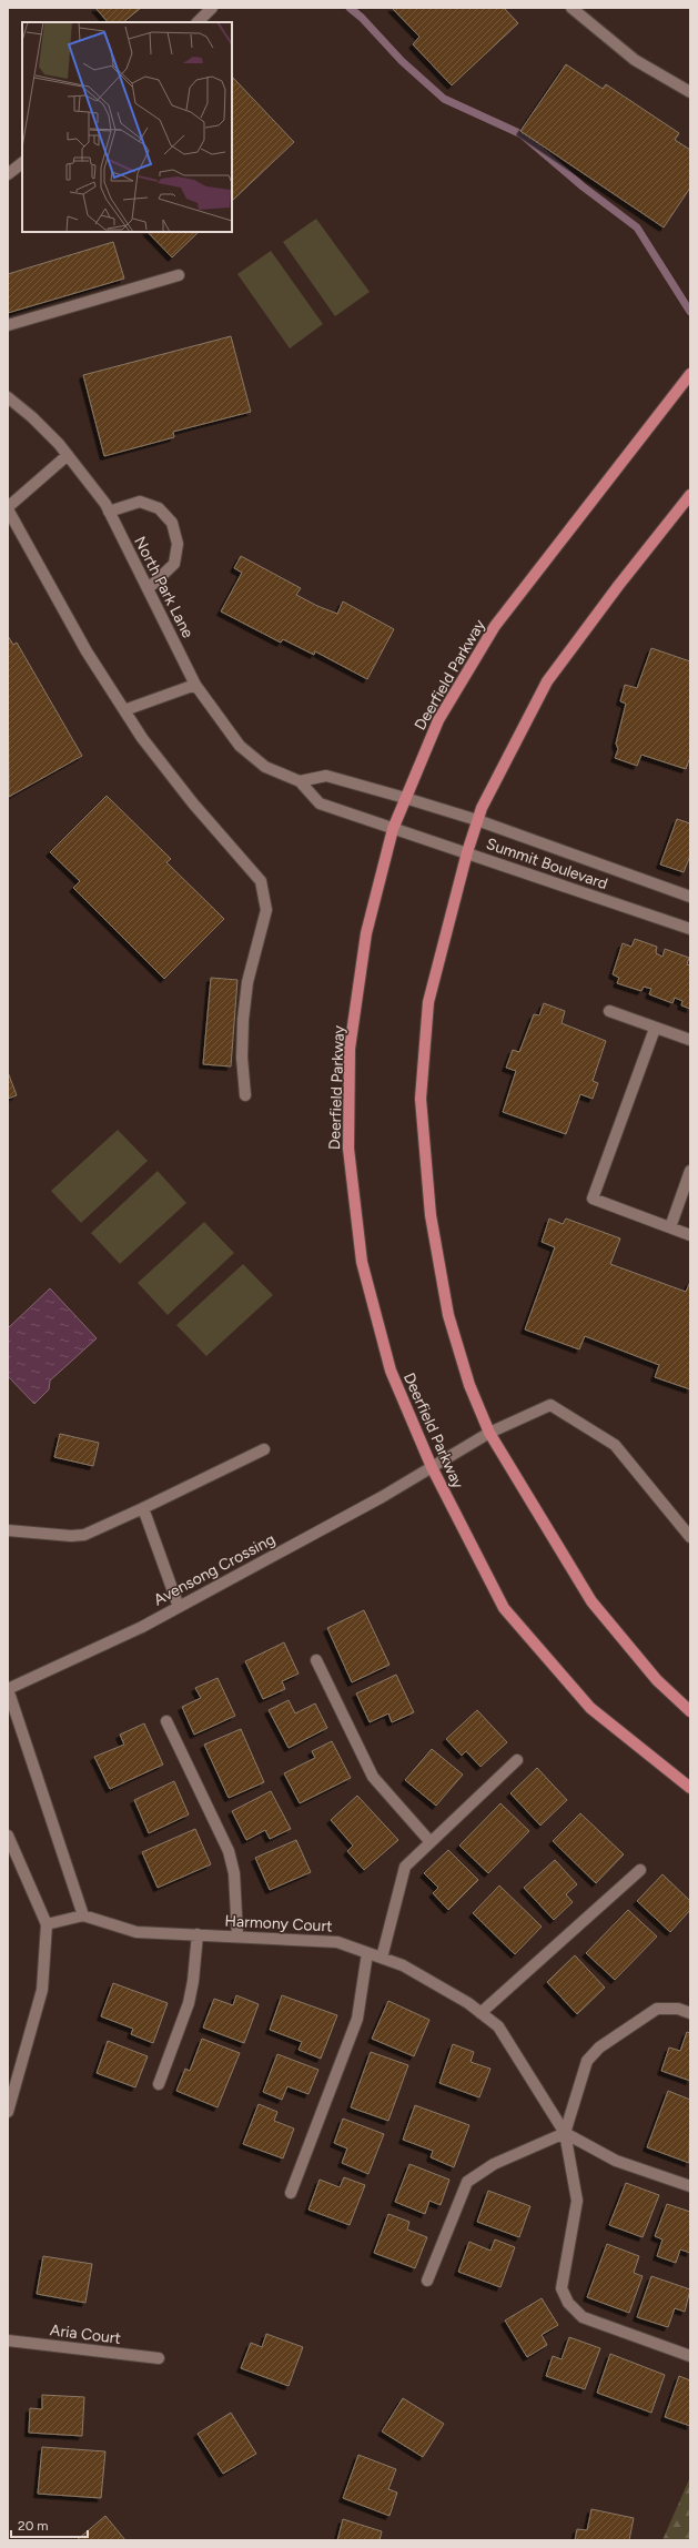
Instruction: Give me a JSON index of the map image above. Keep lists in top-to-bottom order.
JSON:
{
  "streets": {
    "main road": ["Deerfield Parkway"],
    "street": [
      "North Park Lane",
      "Summit Boulevard",
      "Avensong Crossing",
      "Harmony Court",
      "Aria Court"
    ]
  },
  "crossings": [
    ["North Park Lane", "Deerfield Parkway"],
    ["North Park Lane", "Summit Boulevard"],
    ["Deerfield Parkway", "Summit Boulevard"],
    ["Deerfield Parkway", "Avensong Crossing"]
  ],
  "scale_bar": "20 m"
}
